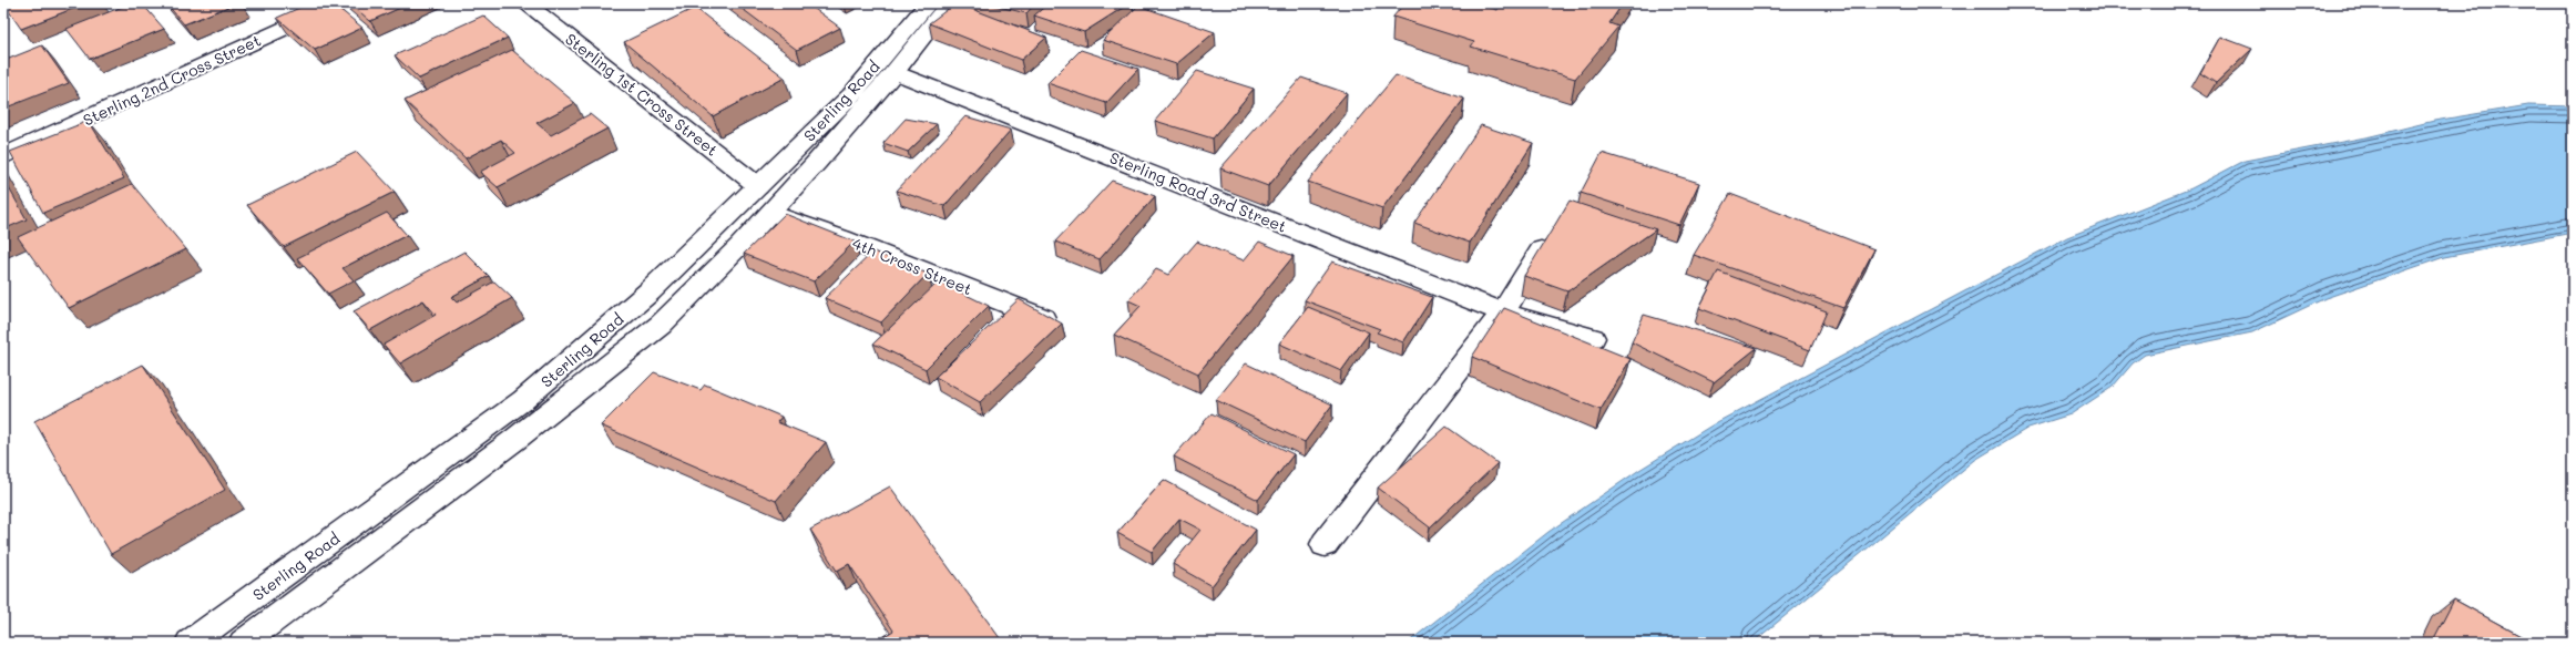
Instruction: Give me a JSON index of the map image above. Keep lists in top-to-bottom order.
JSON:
{
  "streets": {
    "street": [
      "Sterling 2nd Cross Street",
      "Sterling 1st Cross Street",
      "Sterling Road",
      "Sterling Road 3rd Street",
      "4th Cross Street"
    ]
  },
  "crossings": [
    ["Sterling 1st Cross Street", "Sterling Road"],
    ["Sterling Road", "Sterling Road 3rd Street"],
    ["Sterling Road", "4th Cross Street"]
  ]
}
